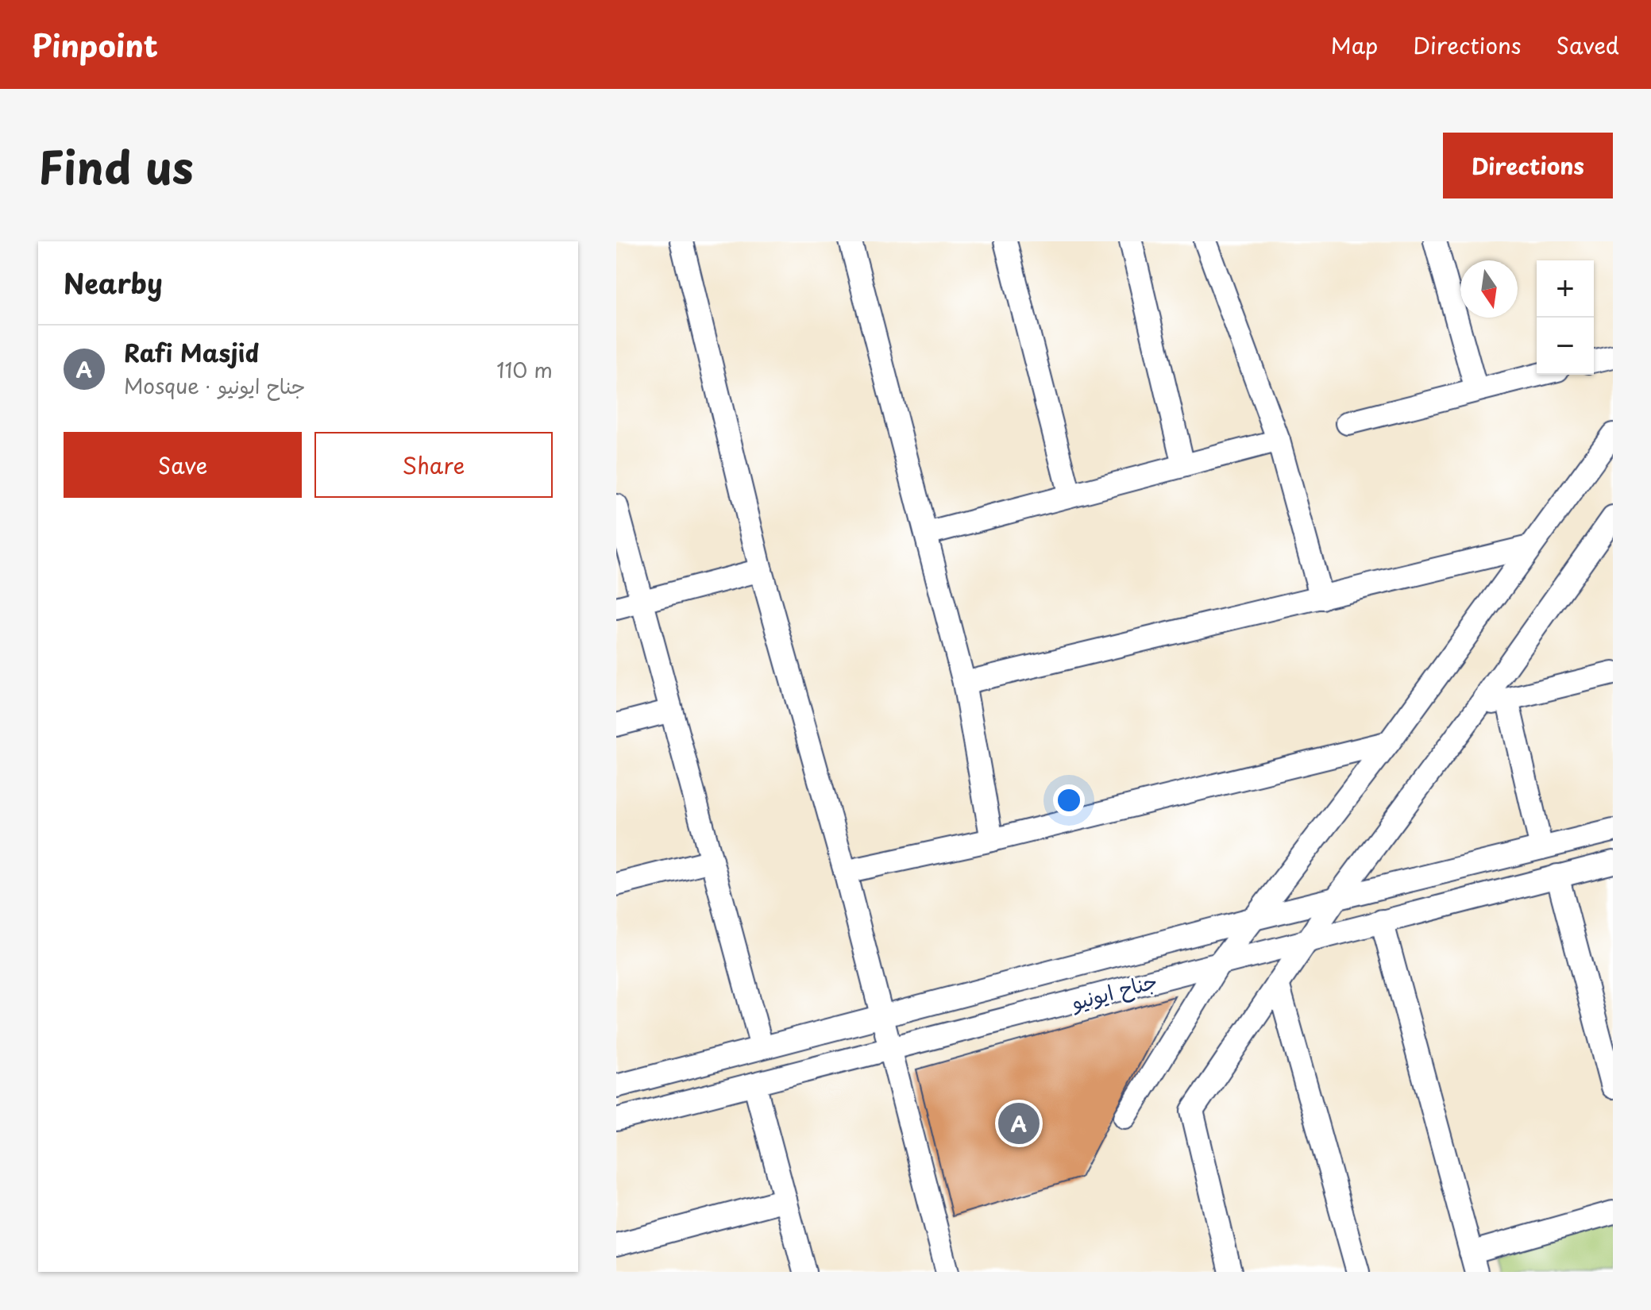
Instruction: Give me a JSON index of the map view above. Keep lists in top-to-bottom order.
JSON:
{
  "streets": {
    "street": ["جناح ایونیو"]
  },
  "north": "bottom",
  "page": {
    "header": "Pinpoint",
    "nav": ["Map", "Directions", "Saved"],
    "title": "Find us",
    "buttons": [
      "Directions",
      ["Save", "Share"]
    ],
    "heading": "Nearby",
    "map_buttons": ["+", "−"],
    "list": [
      {
        "mark": "A",
        "name": "Rafi Masjid",
        "note": "Mosque · جناح ایونیو",
        "value": "110 m"
      }
    ],
    "pins": "A"
  }
}
